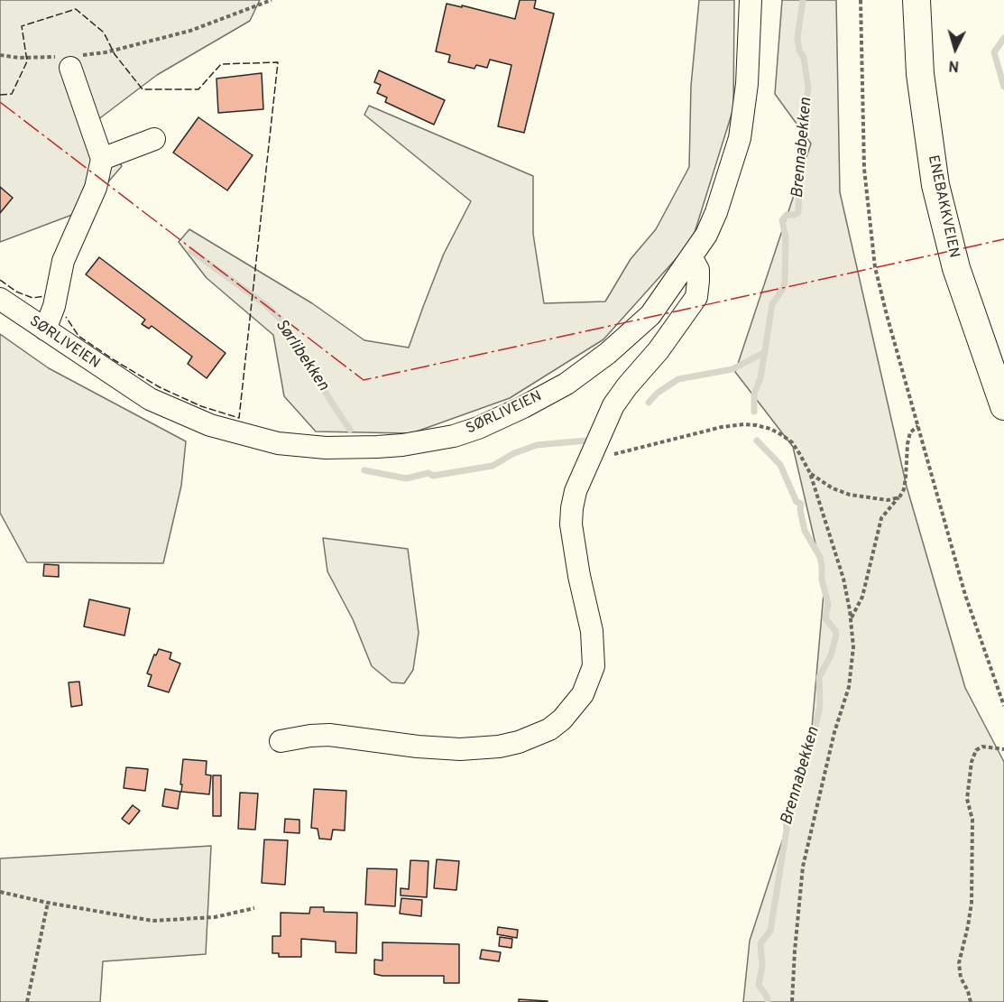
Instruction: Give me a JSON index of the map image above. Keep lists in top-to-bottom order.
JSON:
{
  "streets": {
    "main road": ["ENEBAKKVEIEN"],
    "street": ["SØRLIVEIEN"]
  },
  "water": ["Brennabekken", "Sørlibekken"],
  "north": "bottom"
}
